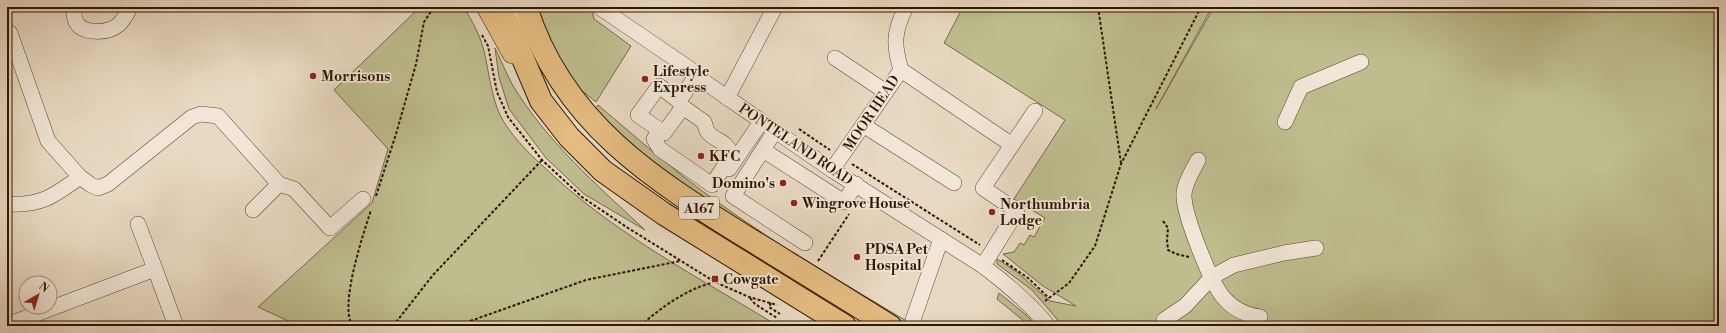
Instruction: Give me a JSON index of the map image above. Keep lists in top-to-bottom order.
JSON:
{
  "streets": {
    "highway": ["A167"],
    "street": ["MOOR HEAD", "PONTELAND ROAD"]
  },
  "crossings": [
    ["MOOR HEAD", "PONTELAND ROAD"]
  ],
  "places": {
    "other": [
      "Morrisons",
      "Lifestyle Express",
      "KFC",
      "Domino's",
      "Wingrove House",
      "Northumbria Lodge",
      "PDSA Pet Hospital"
    ],
    "transit": ["Cowgate"]
  },
  "north": "top right"
}
